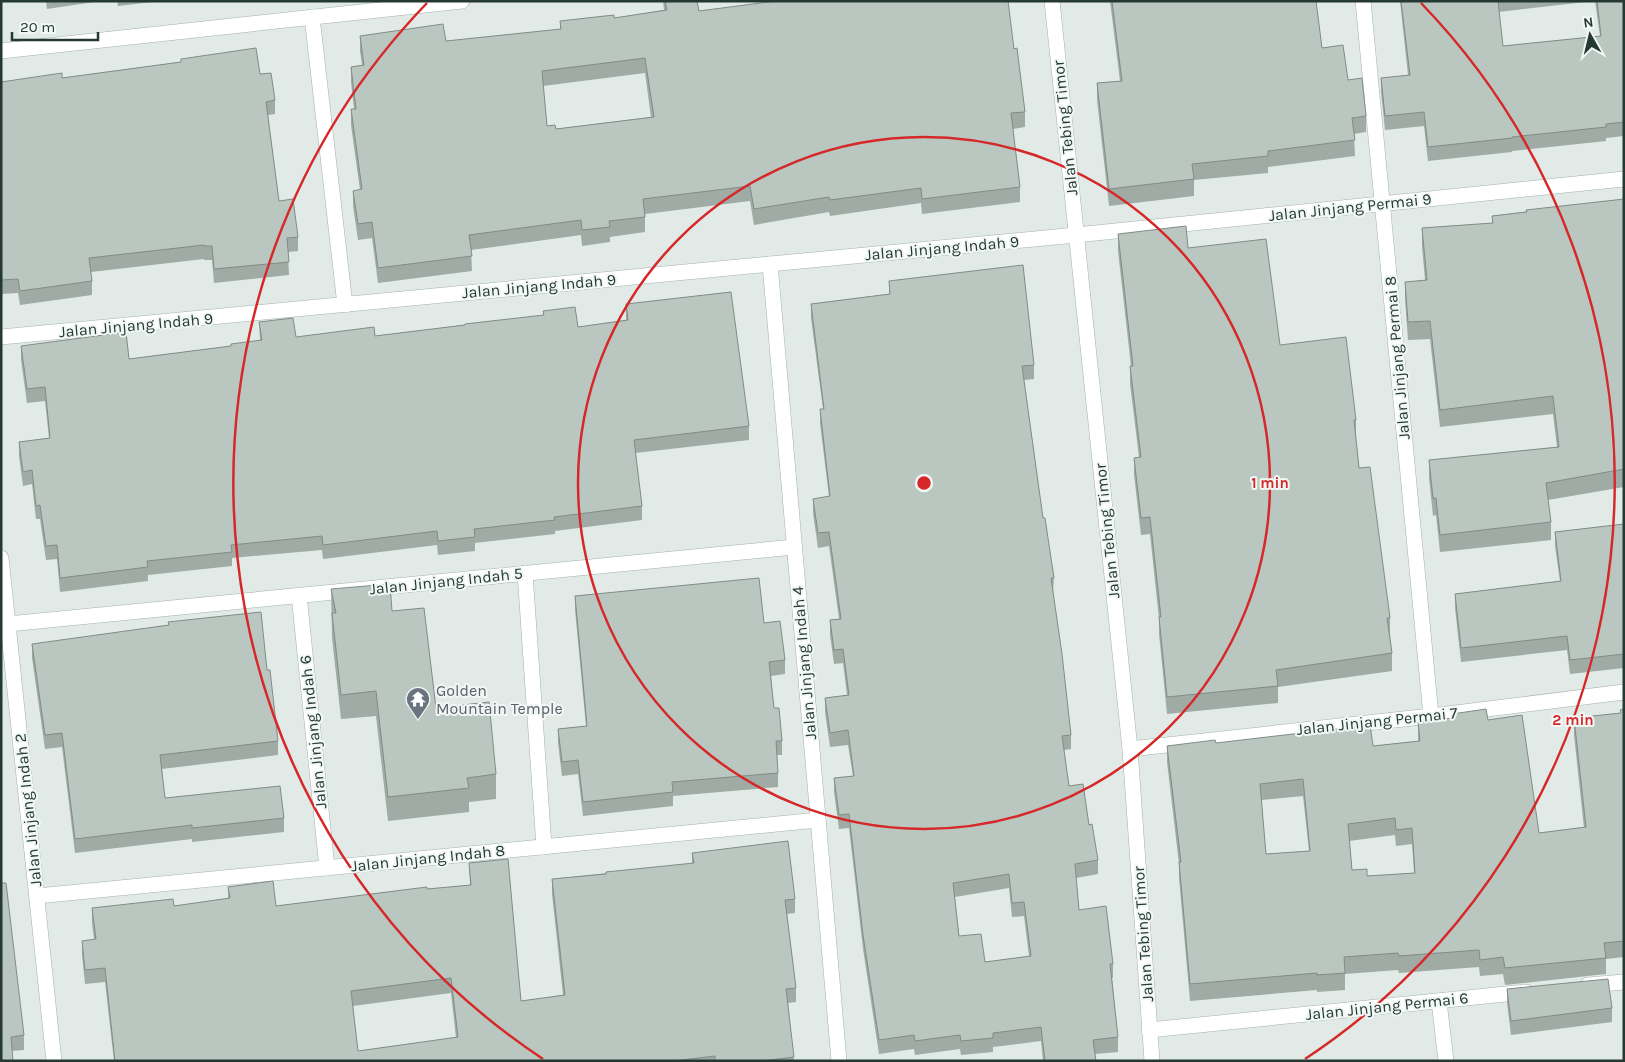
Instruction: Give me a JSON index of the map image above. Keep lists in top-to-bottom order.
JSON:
{
  "streets": {
    "street": [
      "Jalan Tebing Timor",
      "Jalan Jinjang Permai 9",
      "Jalan Jinjang Indah 9",
      "Jalan Jinjang Permai 8",
      "Jalan Jinjang Indah 5",
      "Jalan Jinjang Indah 4",
      "Jalan Jinjang Permai 7",
      "Jalan Jinjang Indah 6",
      "Jalan Jinjang Indah 2",
      "Jalan Jinjang Indah 8",
      "Jalan Jinjang Permai 6"
    ]
  },
  "crossings": [
    ["Jalan Tebing Timor", "Jalan Jinjang Permai 9"],
    ["Jalan Tebing Timor", "Jalan Jinjang Indah 9"],
    ["Jalan Tebing Timor", "Jalan Jinjang Permai 7"],
    ["Jalan Tebing Timor", "Jalan Jinjang Permai 6"],
    ["Jalan Jinjang Permai 9", "Jalan Jinjang Indah 9"],
    ["Jalan Jinjang Permai 9", "Jalan Jinjang Permai 8"],
    ["Jalan Jinjang Indah 9", "Jalan Jinjang Indah 4"],
    ["Jalan Jinjang Permai 8", "Jalan Jinjang Permai 7"],
    ["Jalan Jinjang Indah 5", "Jalan Jinjang Indah 4"],
    ["Jalan Jinjang Indah 5", "Jalan Jinjang Indah 6"],
    ["Jalan Jinjang Indah 5", "Jalan Jinjang Indah 2"],
    ["Jalan Jinjang Indah 4", "Jalan Jinjang Indah 8"],
    ["Jalan Jinjang Indah 6", "Jalan Jinjang Indah 8"],
    ["Jalan Jinjang Indah 2", "Jalan Jinjang Indah 8"]
  ],
  "places": {
    "temple": ["Golden Mountain Temple"]
  },
  "scale_bar": "20 m",
  "north": "top",
  "rings": ["1 min", "2 min"]
}
